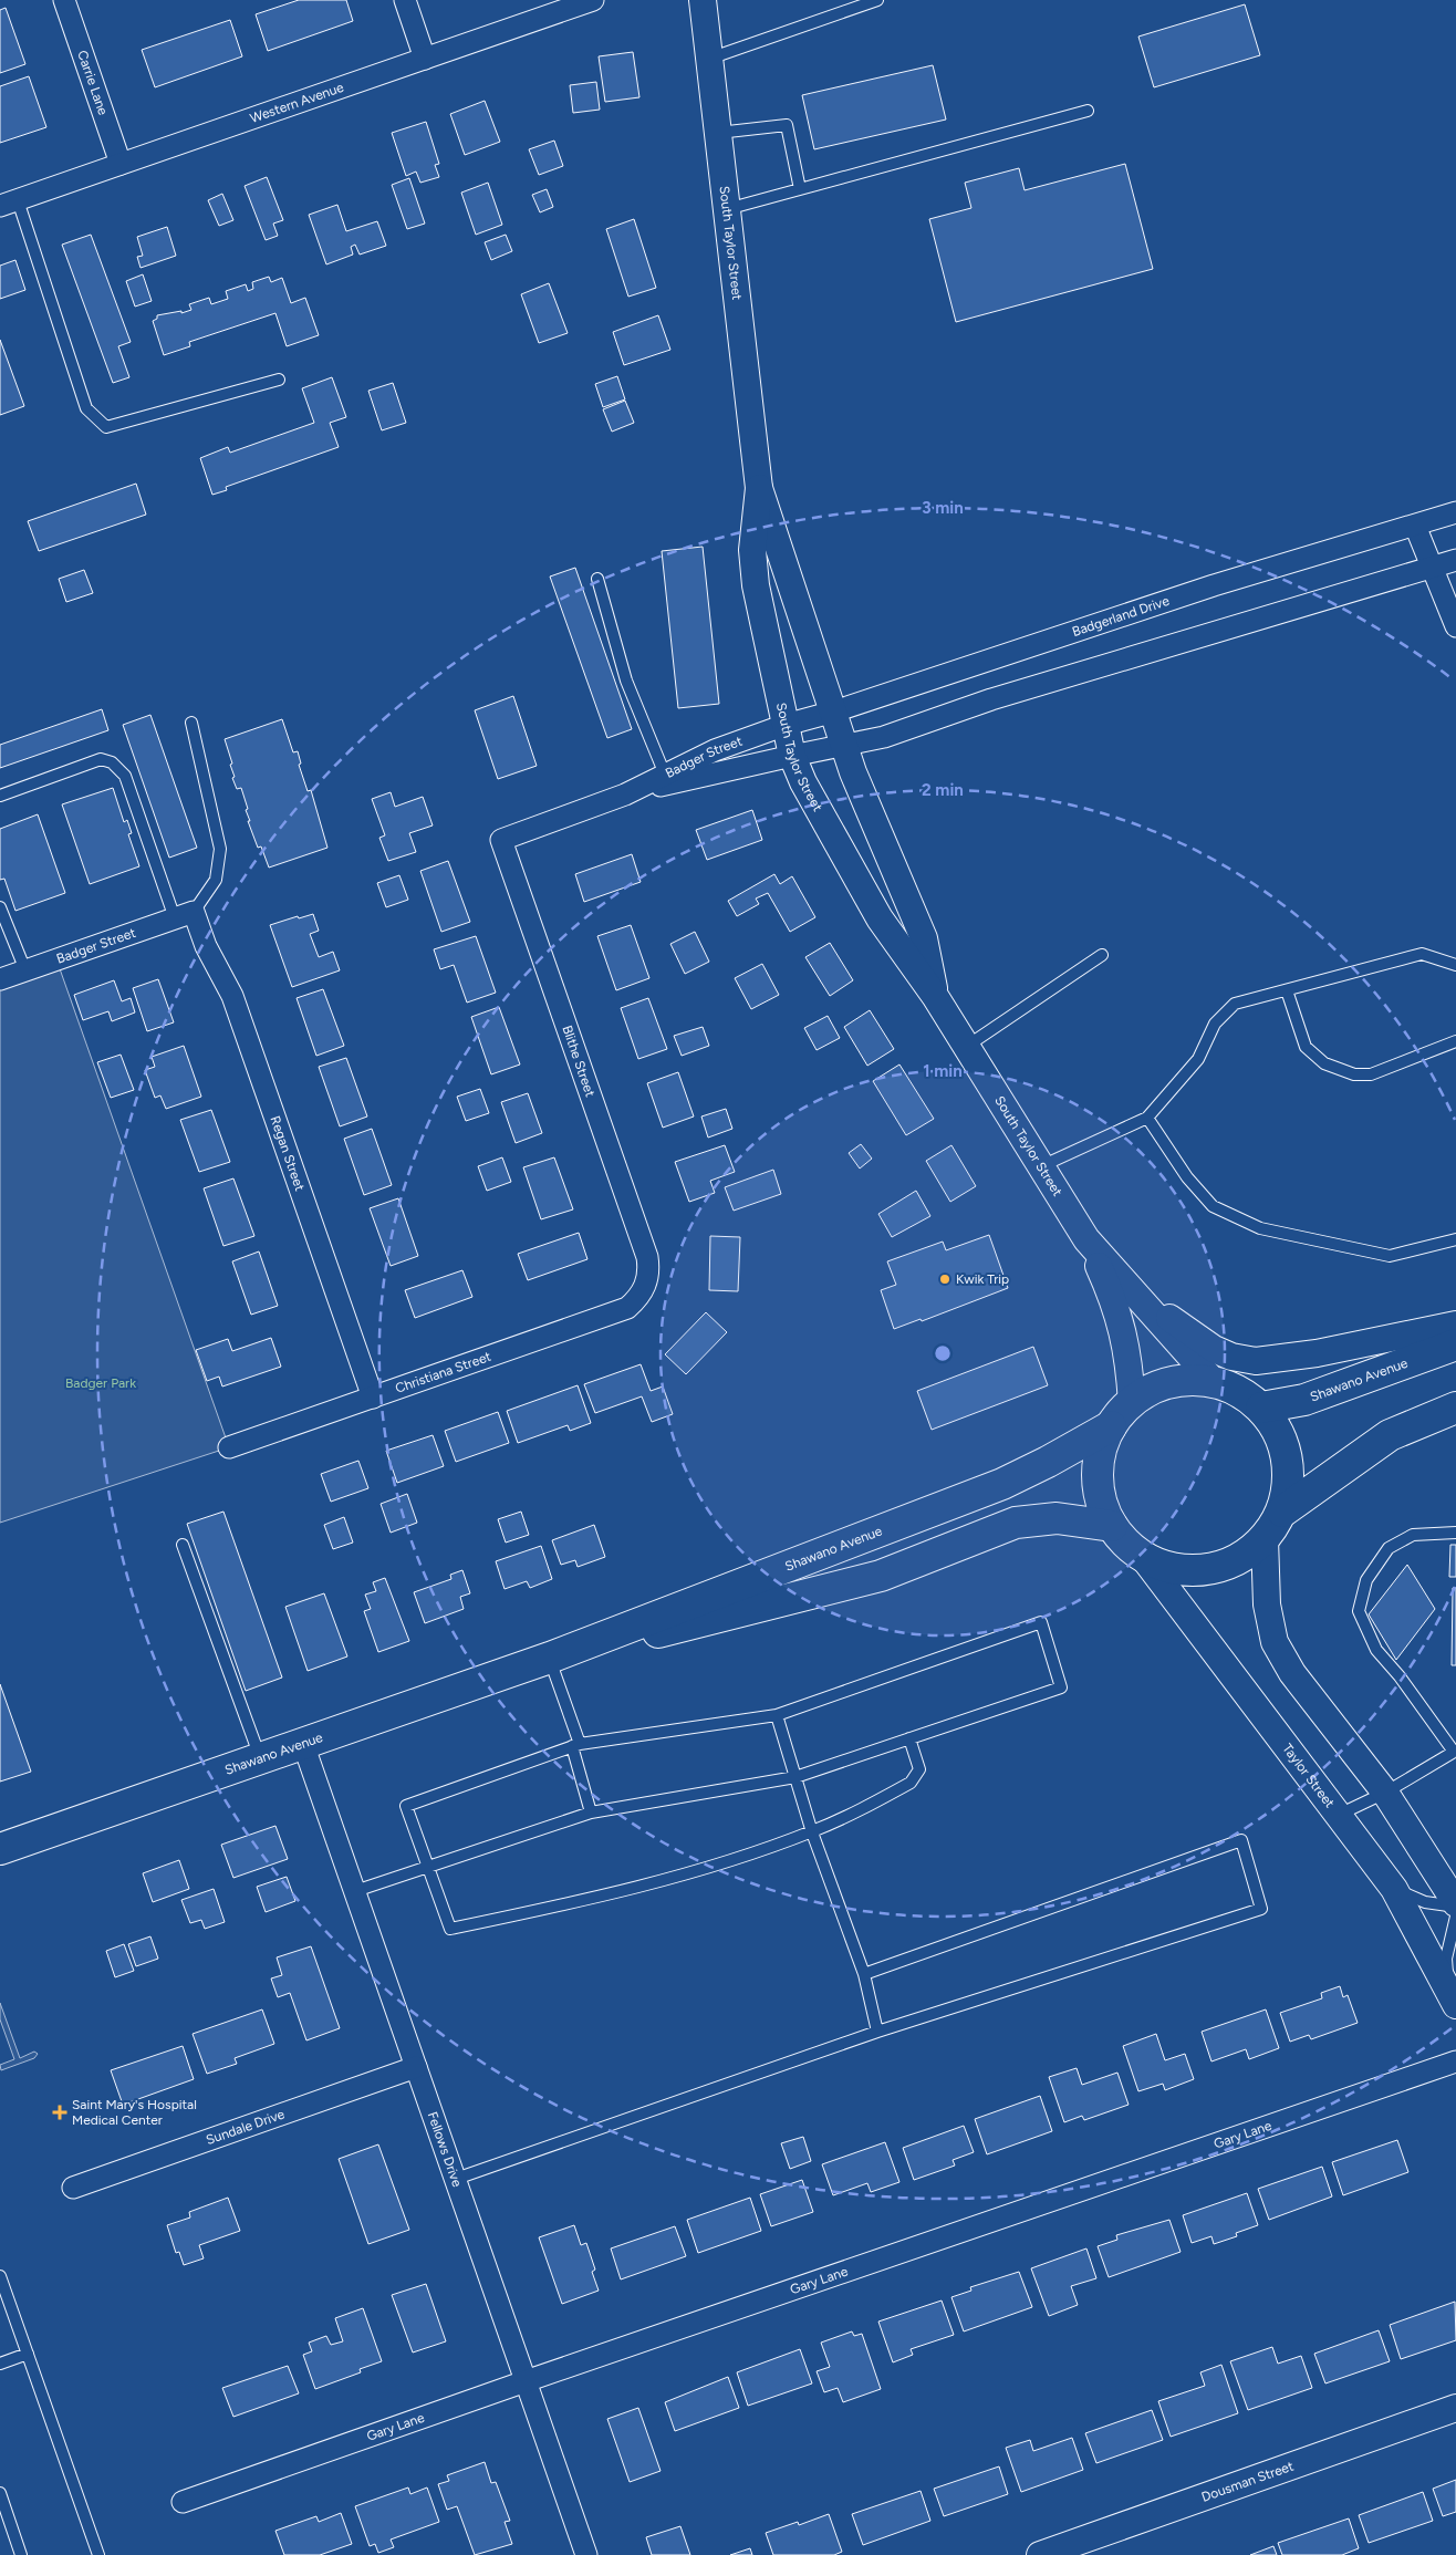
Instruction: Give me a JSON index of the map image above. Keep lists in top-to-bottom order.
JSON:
{
  "streets": {
    "main road": ["Shawano Avenue"],
    "street": [
      "Carrie Lane",
      "Western Avenue",
      "South Taylor Street",
      "Badgerland Drive",
      "Badger Street",
      "Blithe Street",
      "Regan Street",
      "Christiana Street",
      "Taylor Street",
      "Sundale Drive",
      "Gary Lane",
      "Fellows Drive",
      "Dousman Street"
    ]
  },
  "crossings": [
    ["Carrie Lane", "Western Avenue"],
    ["South Taylor Street", "Badgerland Drive"],
    ["South Taylor Street", "Badger Street"],
    ["South Taylor Street", "Shawano Avenue"],
    ["South Taylor Street", "Taylor Street"],
    ["Badgerland Drive", "Badger Street"],
    ["Badger Street", "Blithe Street"],
    ["Badger Street", "Regan Street"],
    ["Blithe Street", "Christiana Street"],
    ["Regan Street", "Christiana Street"],
    ["Shawano Avenue", "Taylor Street"],
    ["Shawano Avenue", "Fellows Drive"],
    ["Sundale Drive", "Fellows Drive"],
    ["Gary Lane", "Fellows Drive"]
  ],
  "parks": ["Badger Park"],
  "places": {
    "other": ["Kwik Trip"],
    "health": ["Saint Mary's Hospital Medical Center"]
  },
  "rings": ["3 min", "2 min", "1 min"]
}
